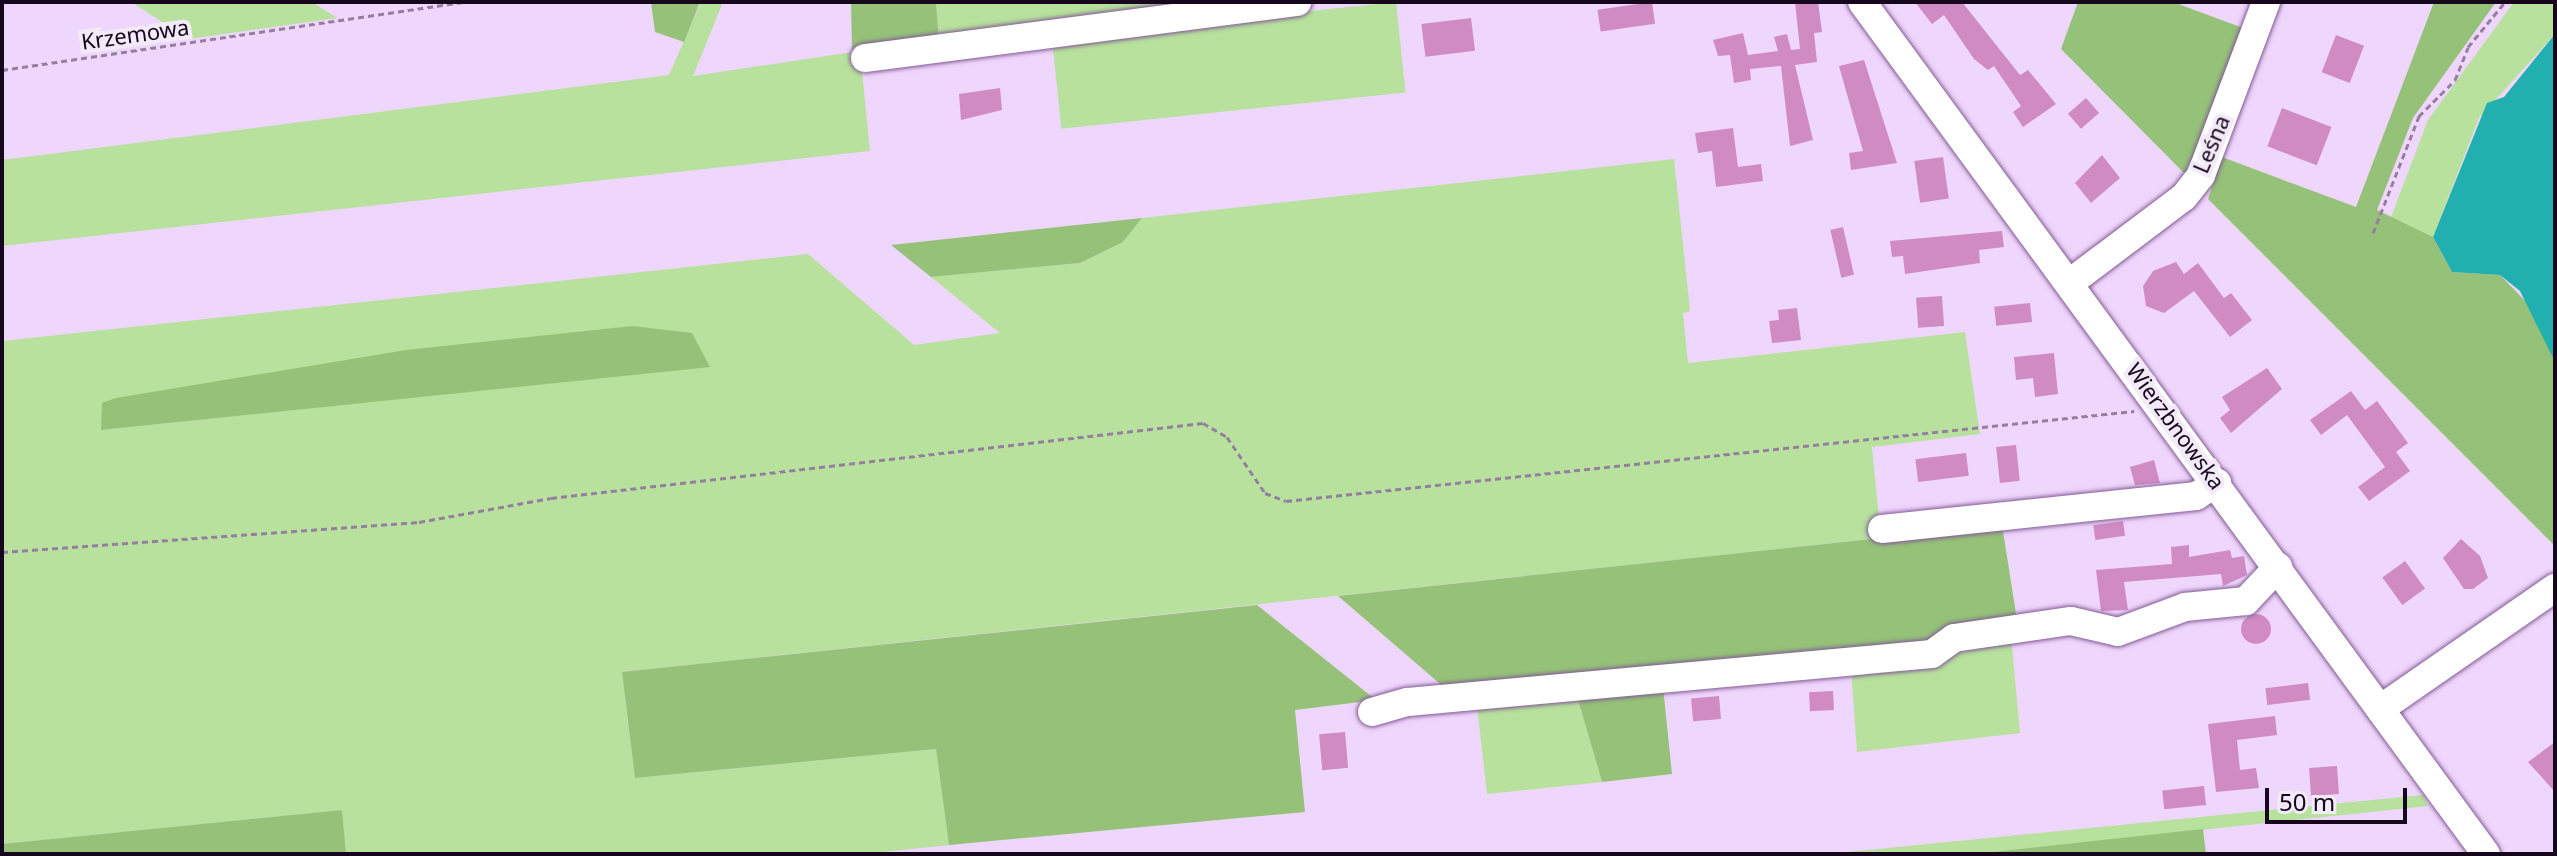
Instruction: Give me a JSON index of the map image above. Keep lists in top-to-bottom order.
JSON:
{
  "streets": {
    "street": ["Leśna", "Wierzbnowska"],
    "path": ["Krzemowa"]
  },
  "crossings": [
    ["Leśna", "Wierzbnowska"]
  ],
  "scale_bar": "50 m"
}
